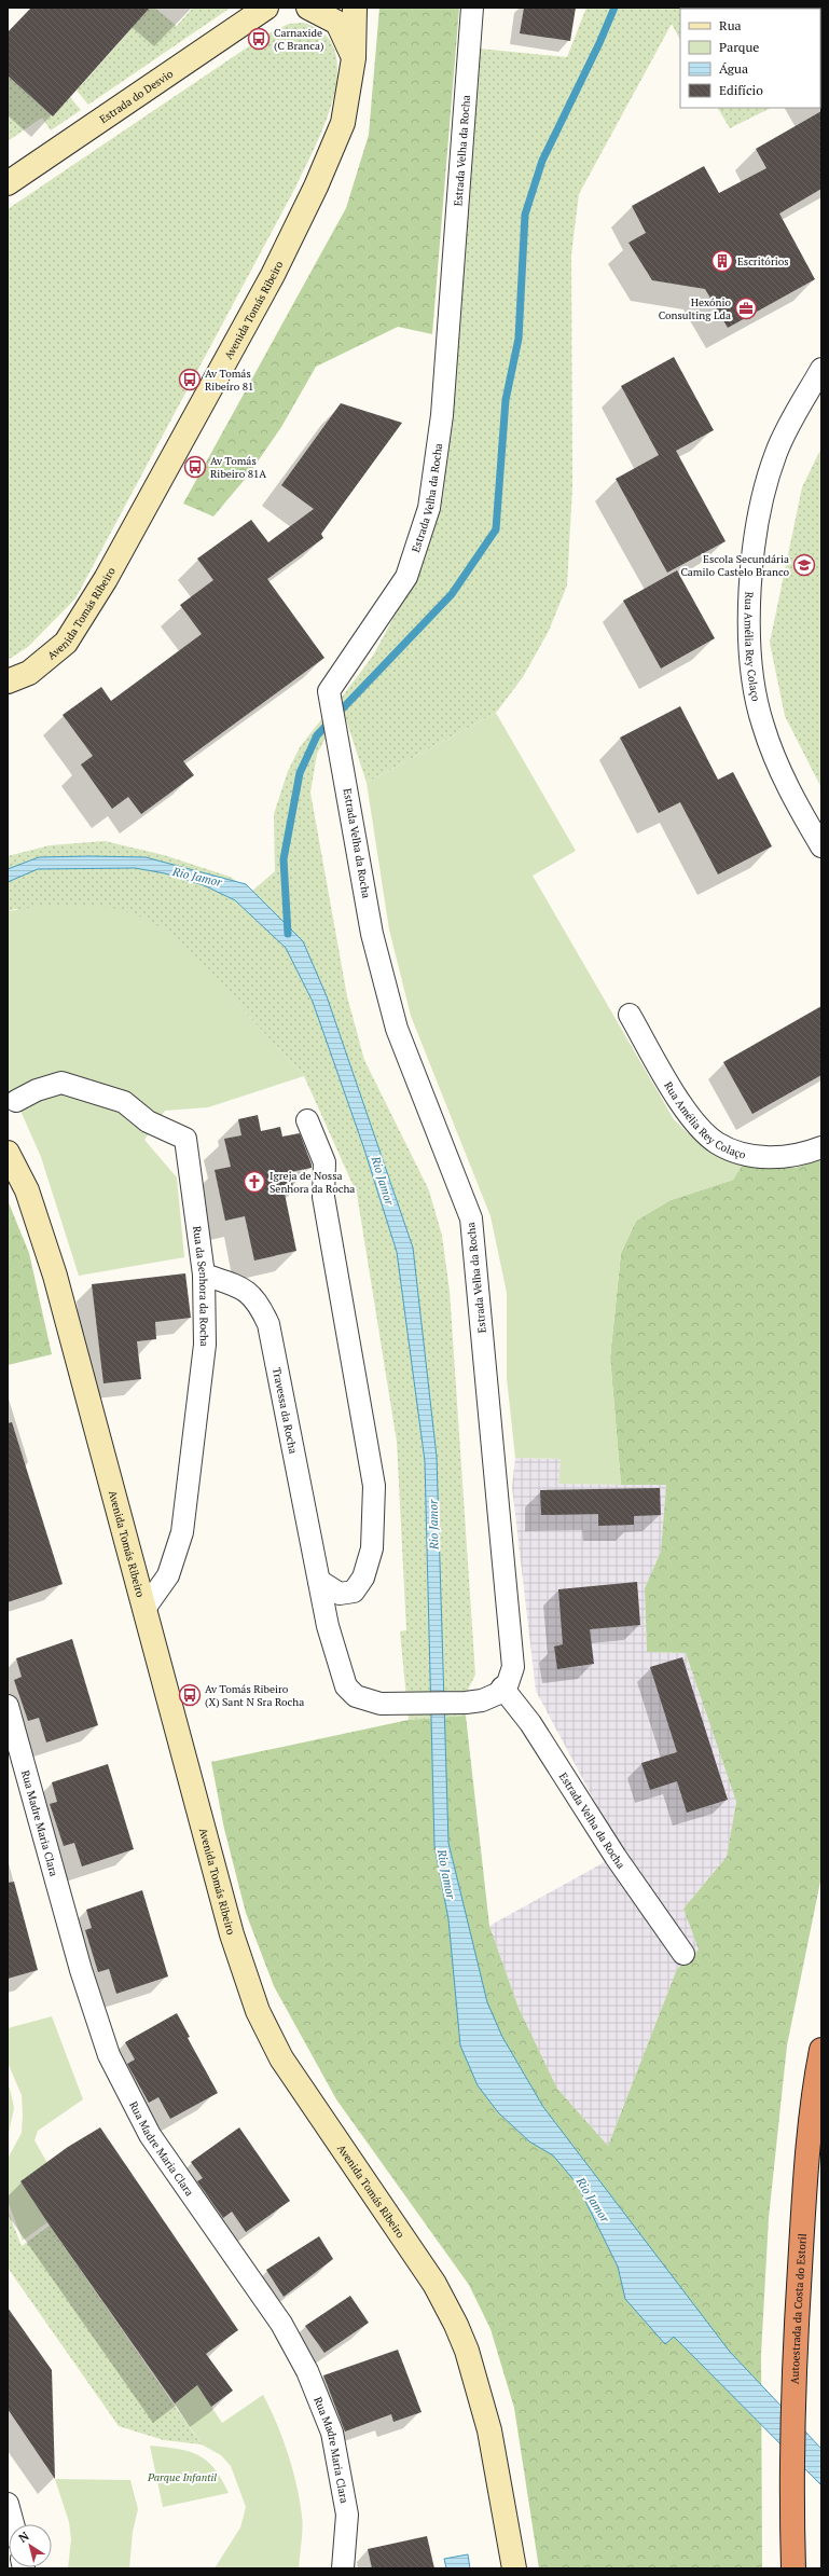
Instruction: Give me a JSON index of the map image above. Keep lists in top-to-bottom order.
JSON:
{
  "streets": {
    "highway": ["Autoestrada da Costa do Estoril"],
    "street": [
      "Estrada do Desvio",
      "Estrada Velha da Rocha",
      "Avenida Tomás Ribeiro",
      "Rua Amélia Rey Colaço",
      "Rua da Senhora da Rocha",
      "Travessa da Rocha",
      "Rua Madre Maria Clara"
    ]
  },
  "crossings": [
    ["Avenida Tomás Ribeiro", "Rua da Senhora da Rocha"],
    ["Rua da Senhora da Rocha", "Travessa da Rocha"]
  ],
  "water": ["Rio Jamor"],
  "parks": ["Parque Infantil"],
  "places": {
    "bus stop": [
      "Carnaxide (C Branca)",
      "Av Tomás Ribeiro 81",
      "Av Tomás Ribeiro 81A",
      "Av Tomás Ribeiro (X) Sant N Sra Rocha"
    ],
    "building": ["Escritórios"],
    "office": ["Hexónio Consulting Lda"],
    "school or university": ["Escola Secundária Camilo Castelo Branco"],
    "church": ["Igreja de Nossa Senhora da Rocha"]
  },
  "legend": [
    "Rua",
    "Parque",
    "Água",
    "Edifício"
  ],
  "north": "top left"
}
